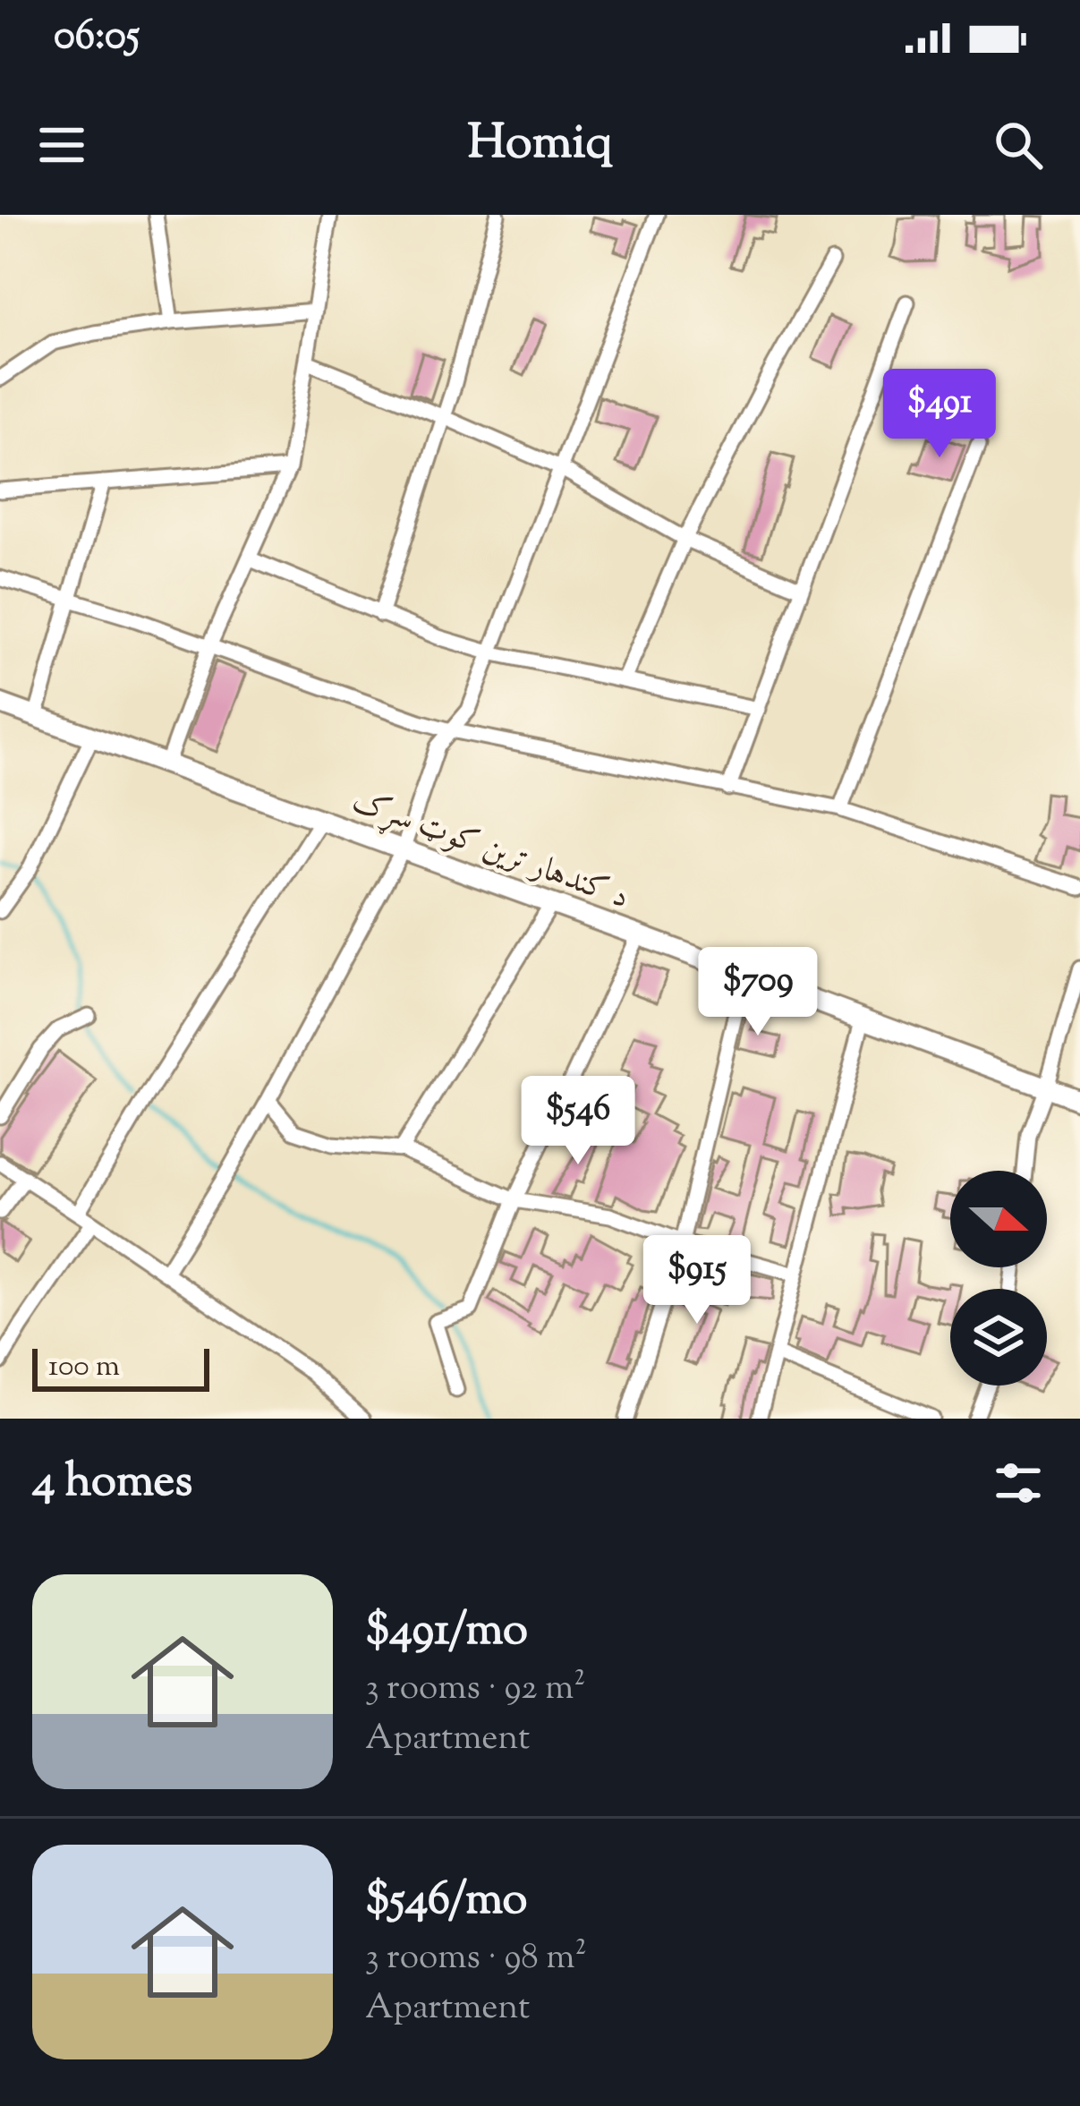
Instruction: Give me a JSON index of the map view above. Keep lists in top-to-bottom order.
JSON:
{
  "streets": {
    "main road": ["د کندهار ترين کوټ سړک"]
  },
  "scale_bar": "100 m",
  "north": "right",
  "page": {
    "status": "06:05",
    "header": "Homiq",
    "price": [
      "$491",
      "$709",
      "$546",
      "$915"
    ],
    "scale": "100 m",
    "heading": "4 homes",
    "list": [
      {
        "name": "$491/mo",
        "note": "3 rooms · 92 m² · Apartment"
      },
      {
        "name": "$546/mo",
        "note": "3 rooms · 98 m² · Apartment"
      }
    ]
  }
}
